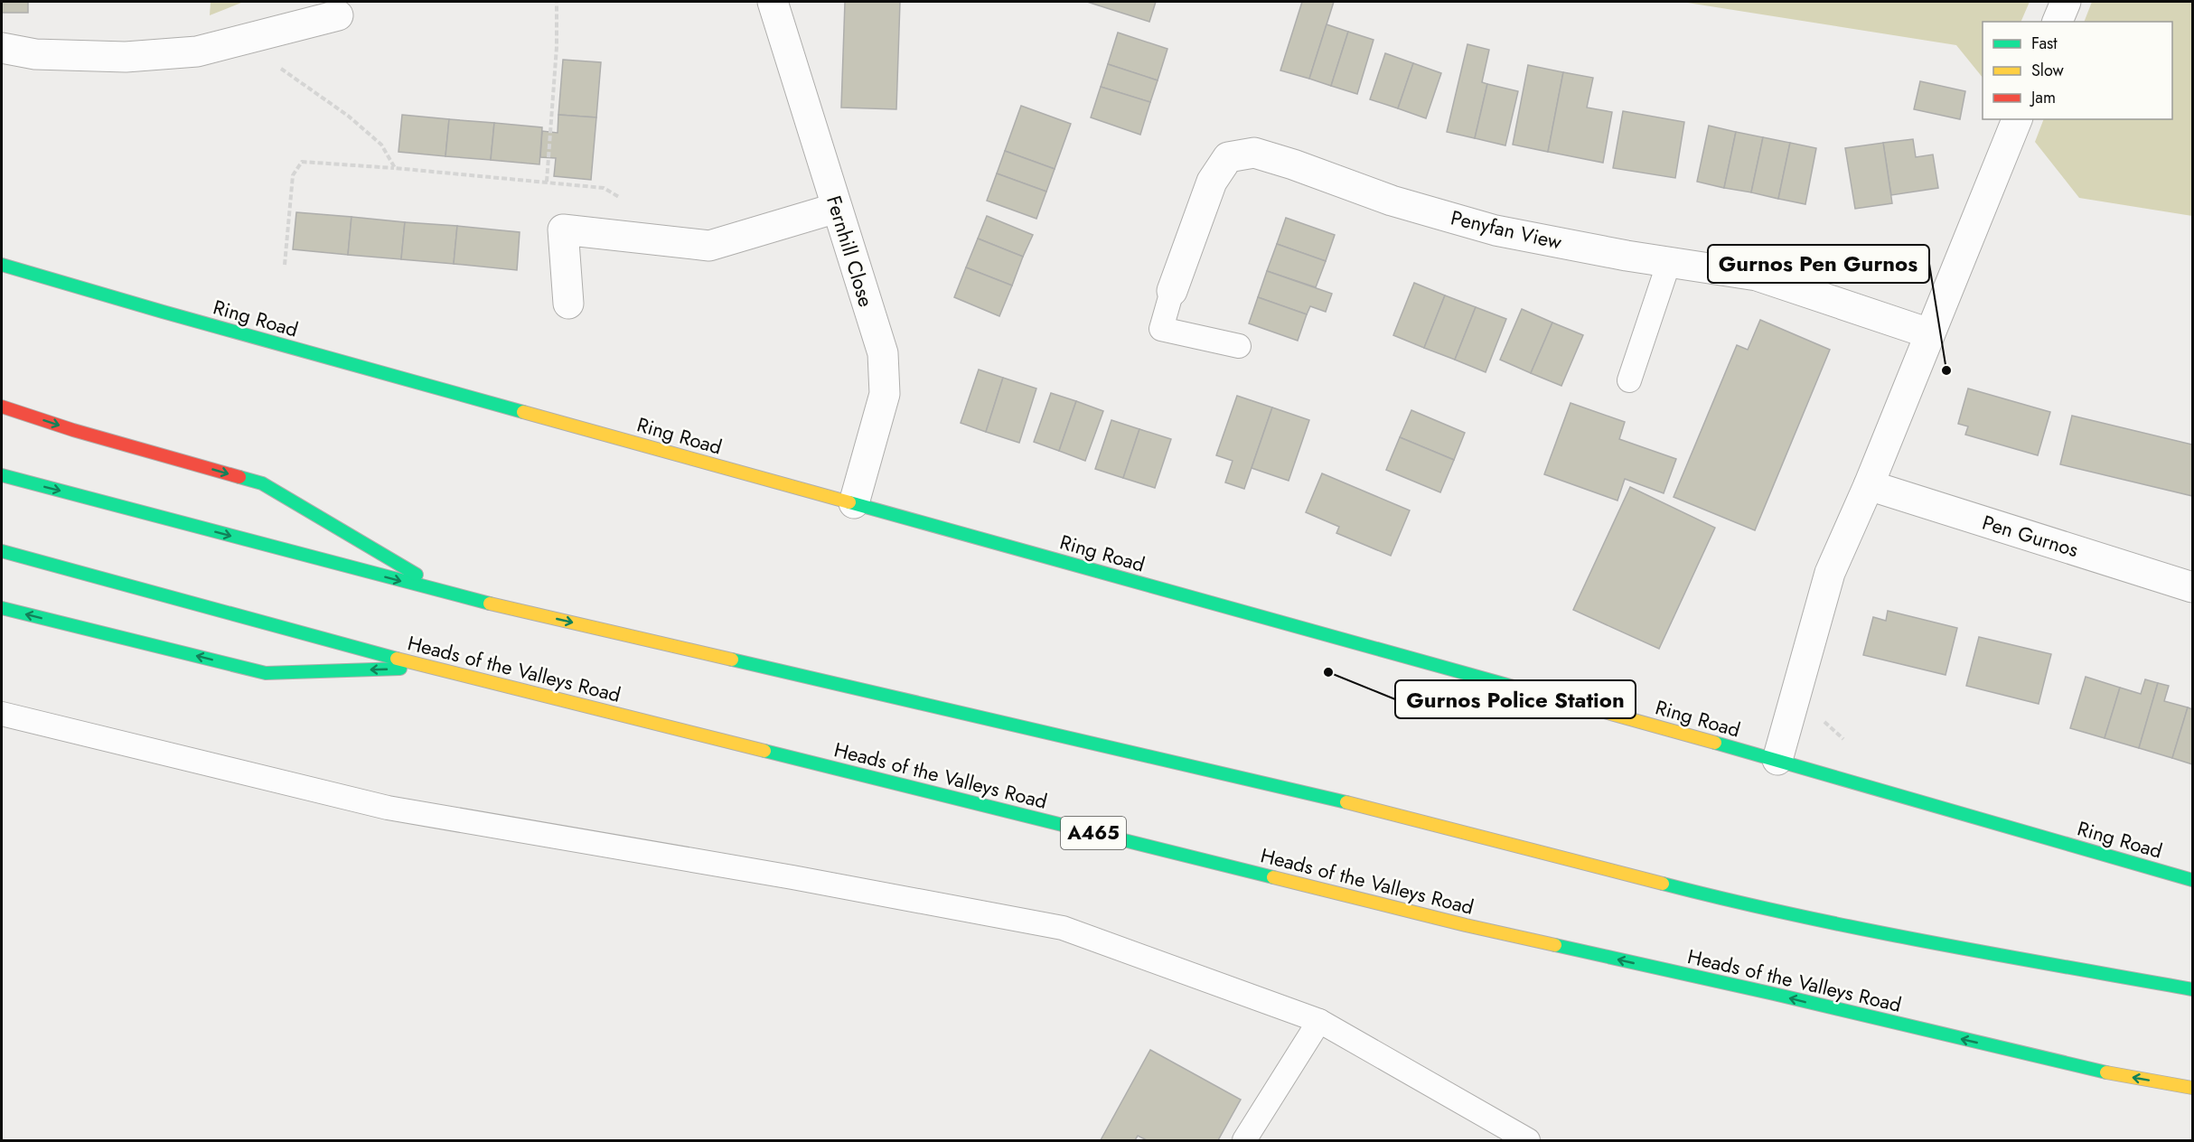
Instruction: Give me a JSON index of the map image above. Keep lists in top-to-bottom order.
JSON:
{
  "streets": {
    "main road": ["Ring Road", "Heads of the Valleys Road", "A465"],
    "street": ["Penyfan View", "Fernhill Close", "Pen Gurnos"]
  },
  "crossings": [
    ["Fernhill Close", "Ring Road"]
  ],
  "places": ["Gurnos Pen Gurnos", "Gurnos Police Station"],
  "legend": ["Fast", "Slow", "Jam"]
}
